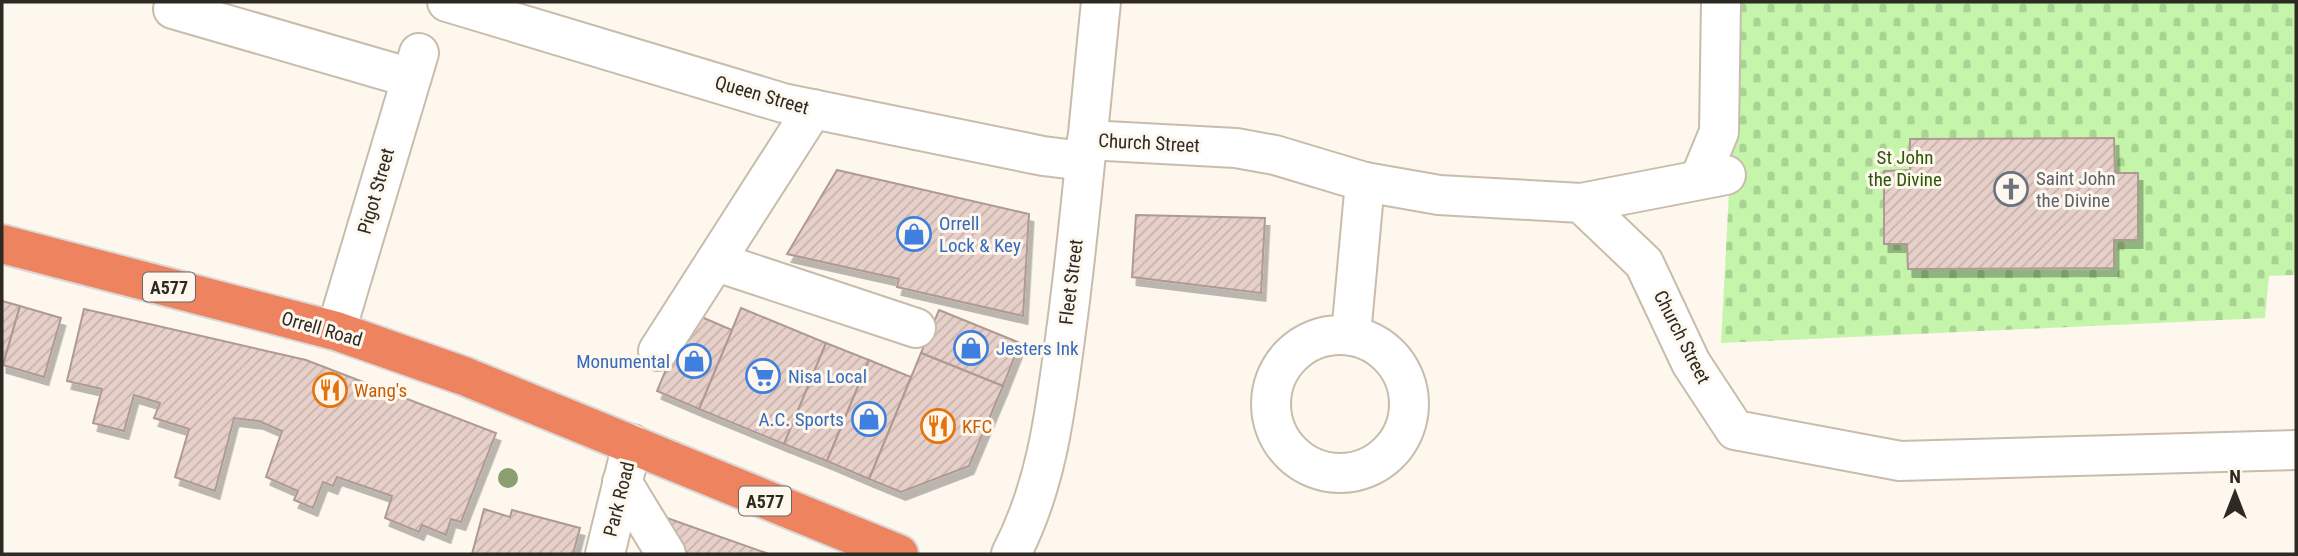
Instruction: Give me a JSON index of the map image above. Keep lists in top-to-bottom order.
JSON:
{
  "streets": {
    "highway": ["A577", "Orrell Road"],
    "street": [
      "Queen Street",
      "Church Street",
      "Pigot Street",
      "Fleet Street",
      "Park Road"
    ]
  },
  "crossings": [
    ["Queen Street", "Church Street"],
    ["Queen Street", "Fleet Street"],
    ["Church Street", "Fleet Street"],
    ["Pigot Street", "Orrell Road"],
    ["A577", "Orrell Road"],
    ["A577", "Park Road"],
    ["Orrell Road", "Park Road"]
  ],
  "parks": ["St John the Divine"],
  "places": {
    "church": ["Saint John the Divine"],
    "shop": [
      "Orrell Lock & Key",
      "Jesters Ink",
      "Monumental",
      "A.C. Sports"
    ],
    "supermarket": ["Nisa Local"],
    "restaurant": ["Wang's", "KFC"]
  },
  "north": "top"
}
